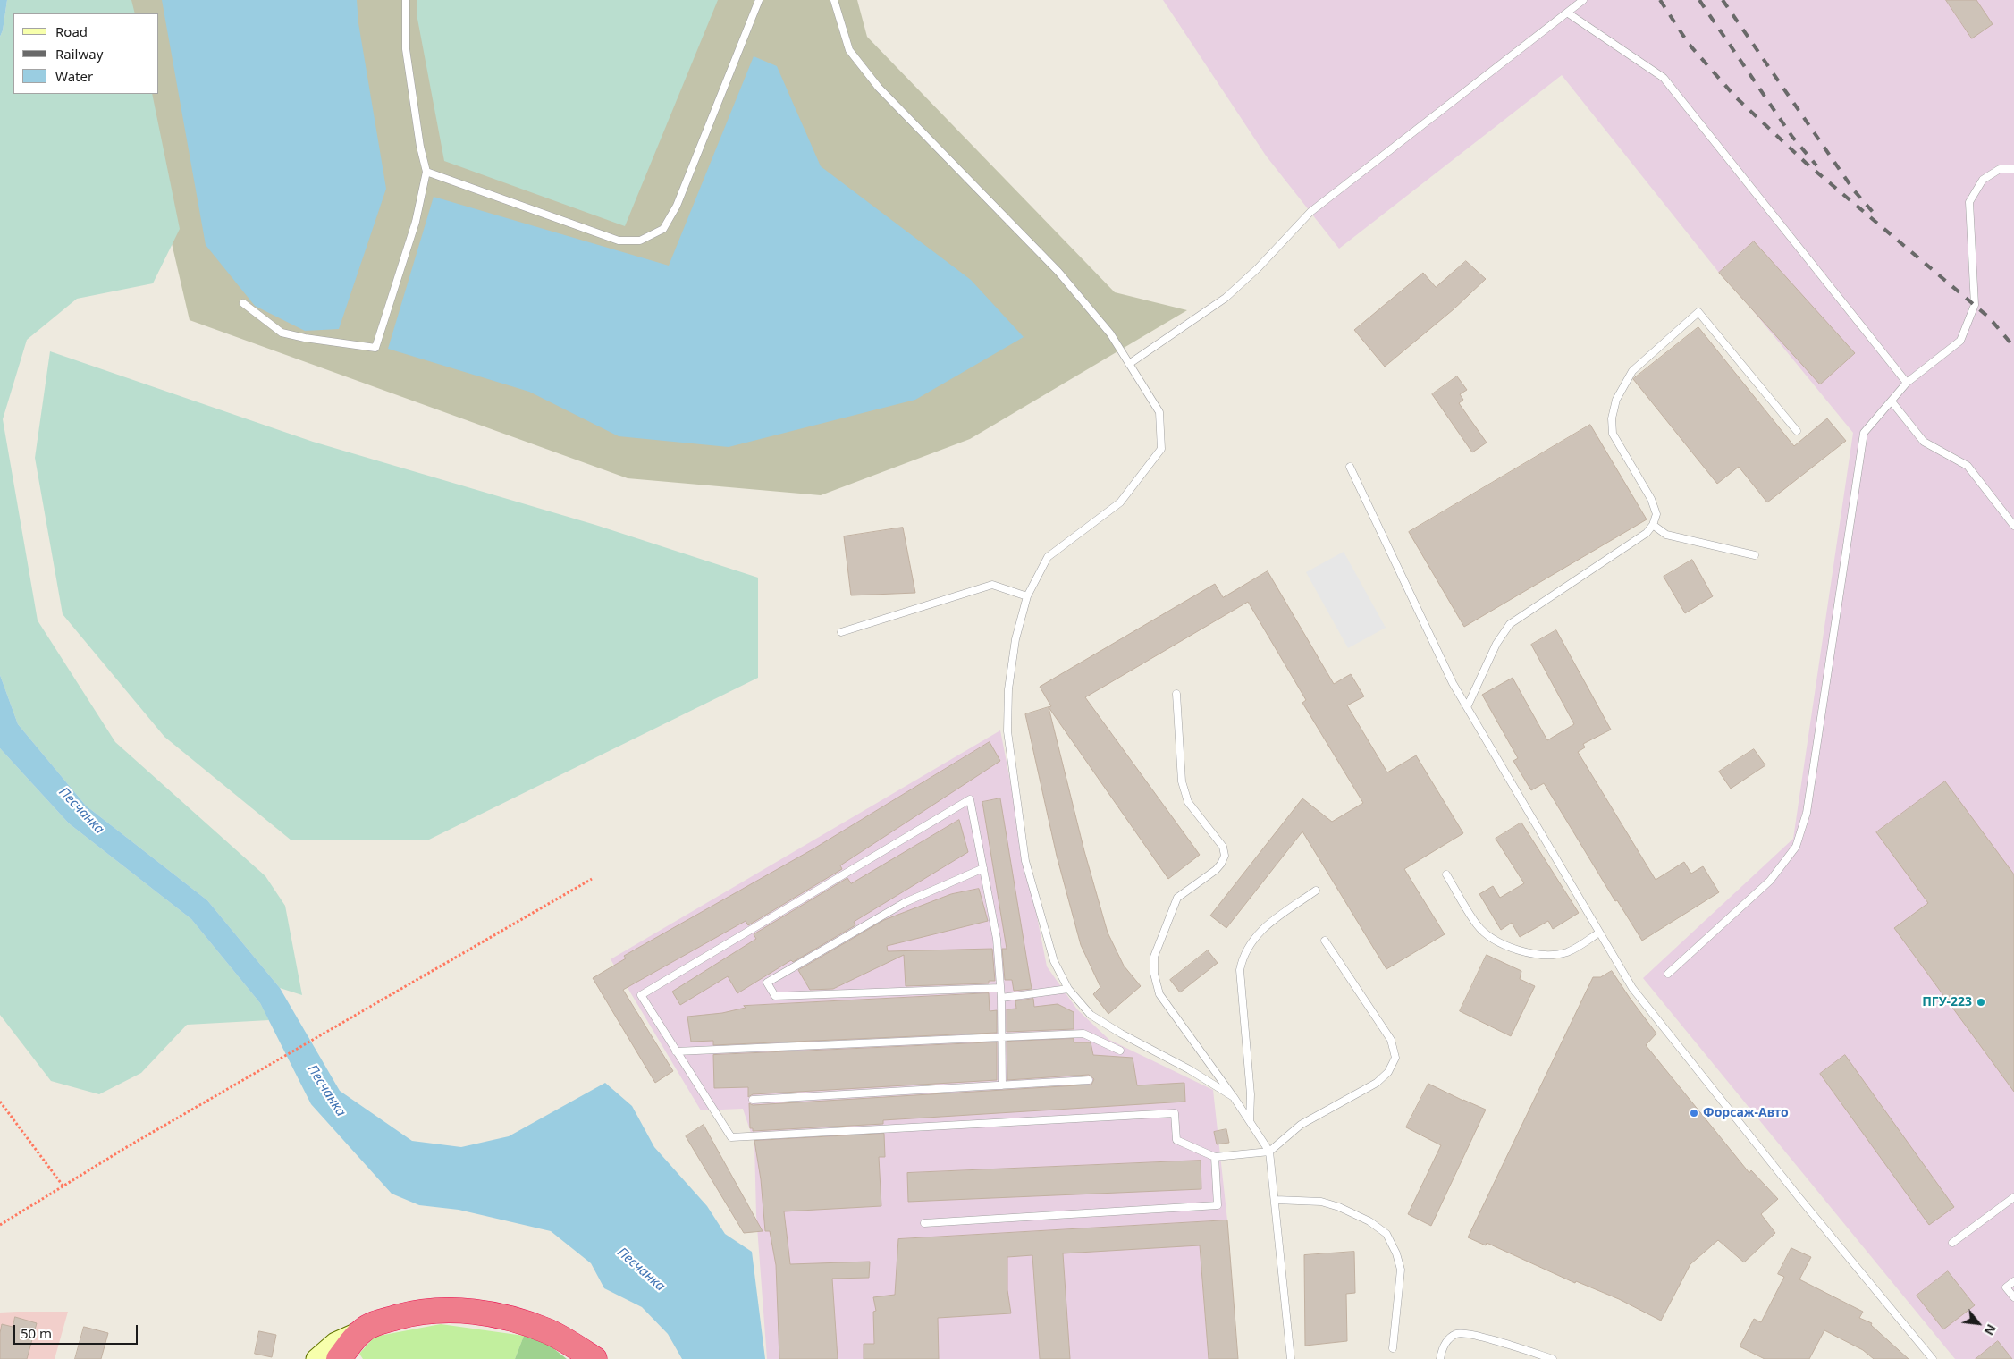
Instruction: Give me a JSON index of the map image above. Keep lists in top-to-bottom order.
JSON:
{
  "water": ["Песчанка"],
  "places": ["ПГУ-223", "Форсаж-Авто"],
  "legend": ["Road", "Railway", "Water"],
  "scale_bar": "50 m",
  "north": "bottom right"
}
